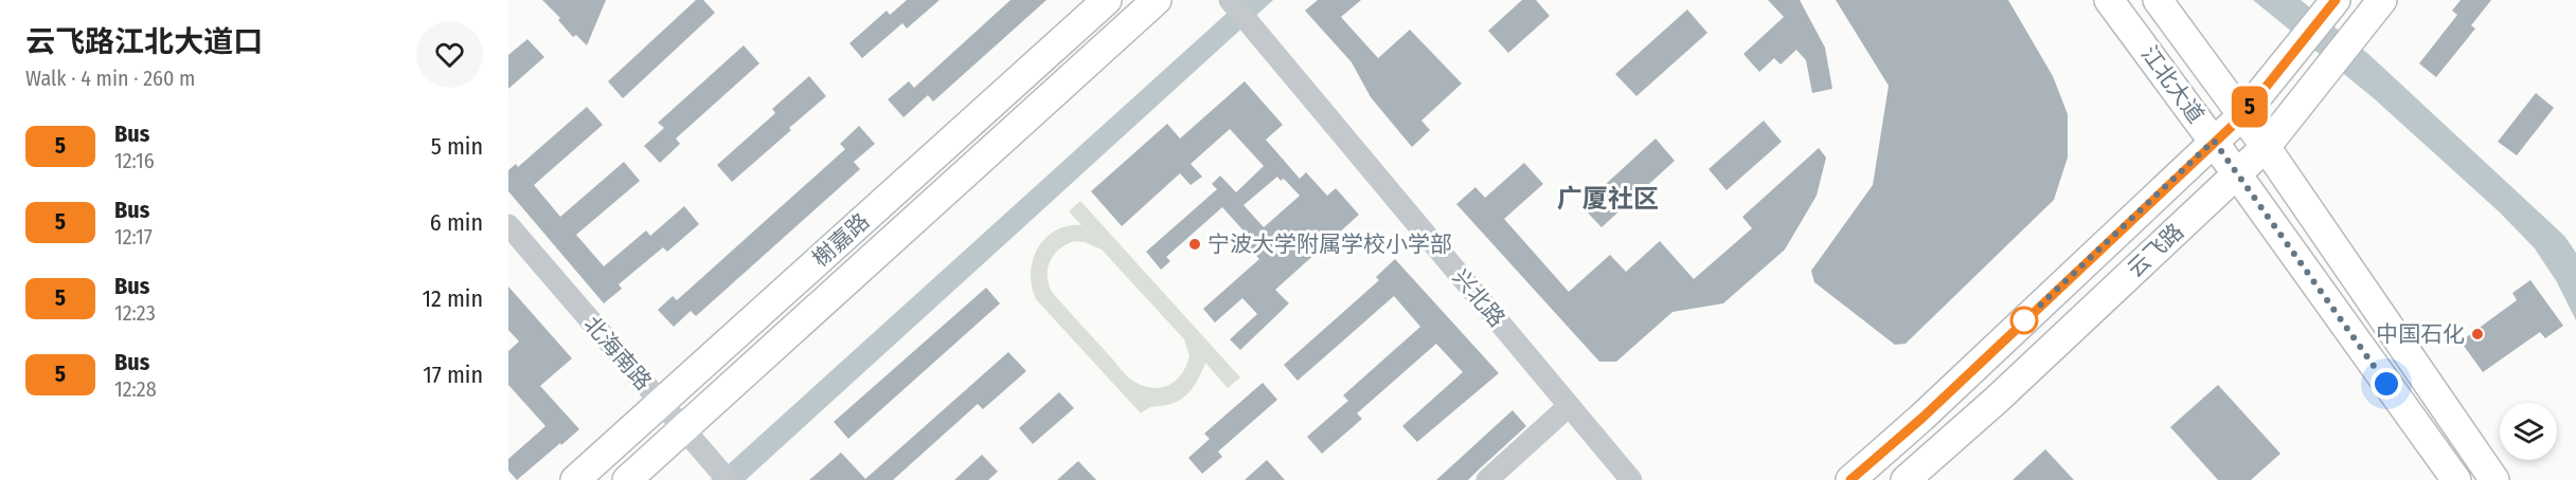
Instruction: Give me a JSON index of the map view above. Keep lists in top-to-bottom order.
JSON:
{
  "streets": {
    "main road": ["江北大道", "榭嘉路", "云飞路"],
    "street": ["兴北路", "北海南路"]
  },
  "crossings": [
    ["江北大道", "云飞路"],
    ["榭嘉路", "北海南路"]
  ],
  "districts": ["广厦社区"],
  "places": ["宁波大学附属学校小学部", "中国石化"],
  "lines": ["bus line 5"],
  "page": {
    "heading": ["云飞路江北大道口", "Walk · 4 min · 260 m"],
    "on_map": "5",
    "list": [
      {
        "mark": "5",
        "name": "Bus",
        "note": "12:16",
        "value": "5 min"
      },
      {
        "mark": "5",
        "name": "Bus",
        "note": "12:17",
        "value": "6 min"
      },
      {
        "mark": "5",
        "name": "Bus",
        "note": "12:23",
        "value": "12 min"
      },
      {
        "mark": "5",
        "name": "Bus",
        "note": "12:28",
        "value": "17 min"
      }
    ]
  }
}
